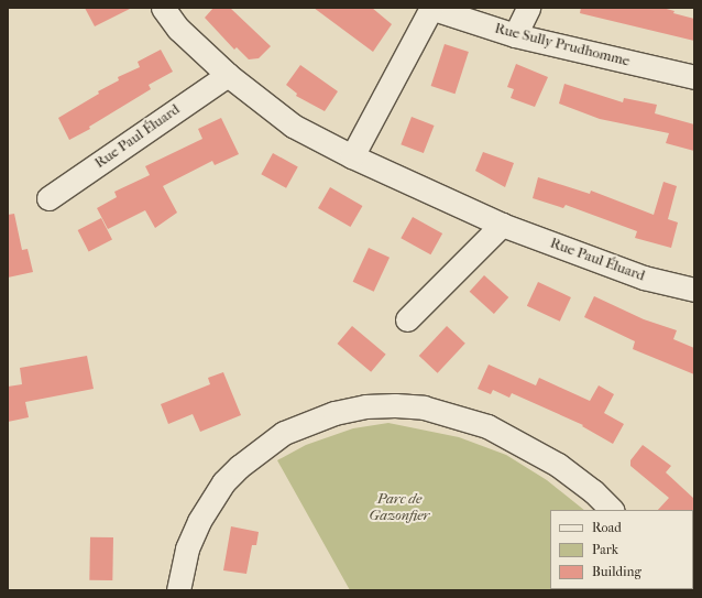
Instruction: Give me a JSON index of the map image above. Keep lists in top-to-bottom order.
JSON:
{
  "streets": {
    "street": ["Rue Sully Prudhomme", "Rue Paul Éluard"]
  },
  "parks": ["Parc de Gazonfier"],
  "legend": ["Road", "Park", "Building"]
}
